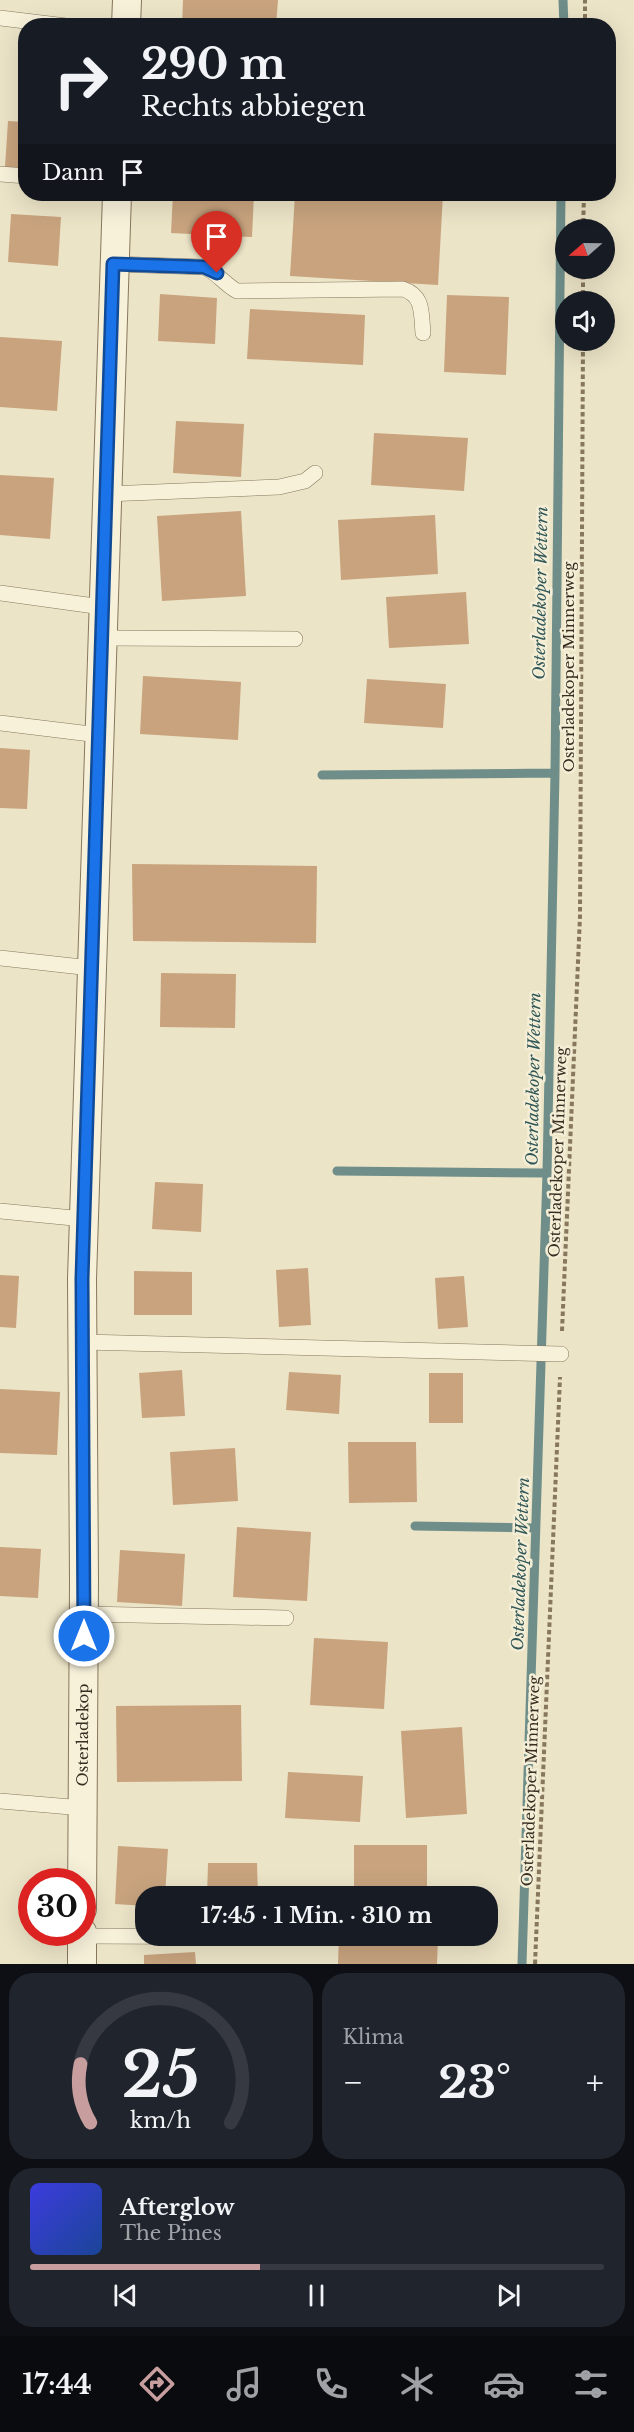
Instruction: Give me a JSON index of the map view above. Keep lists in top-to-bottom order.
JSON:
{
  "streets": {
    "street": ["Osterladekop"],
    "path": ["Osterladekoper Minnerweg"]
  },
  "water": ["Osterladekoper Wettern"],
  "north": "left",
  "page": {
    "turn": ["290 m", "Rechts abbiegen"],
    "then": "Dann",
    "limit": "30",
    "trip": "17:45 · 1 Min. · 310 m",
    "tile": "Klima",
    "heat": ["−", "23°", "+"],
    "song": ["Afterglow", "The Pines"],
    "tabs": "17:44",
    "gauge": ["25", "km/h"]
  }
}
